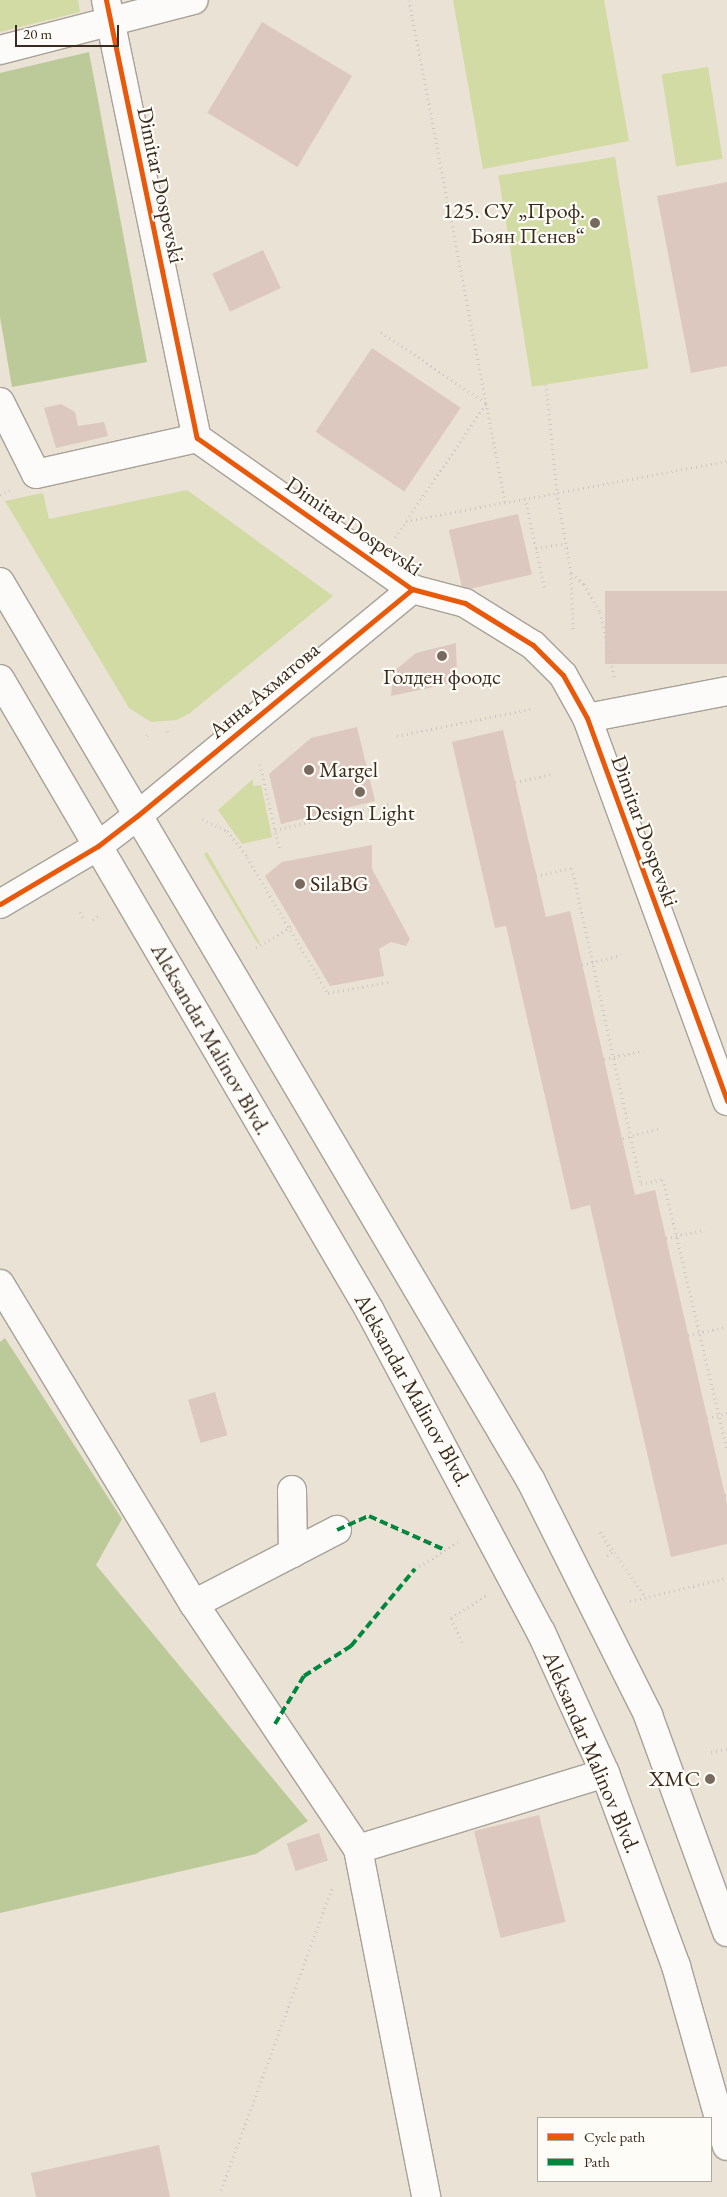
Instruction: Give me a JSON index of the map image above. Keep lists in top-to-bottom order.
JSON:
{
  "streets": {
    "main road": ["Dimitar Dospevski", "Анна Ахматова", "Aleksandar Malinov Blvd."]
  },
  "crossings": [
    ["Dimitar Dospevski", "Анна Ахматова"],
    ["Анна Ахматова", "Aleksandar Malinov Blvd."]
  ],
  "places": [
    "125. СУ „Проф. Боян Пенев“",
    "Голден фоодс",
    "Margel",
    "Design Light",
    "SilaBG",
    "ХМС"
  ],
  "legend": ["Cycle path", "Path"],
  "scale_bar": "20 m"
}
